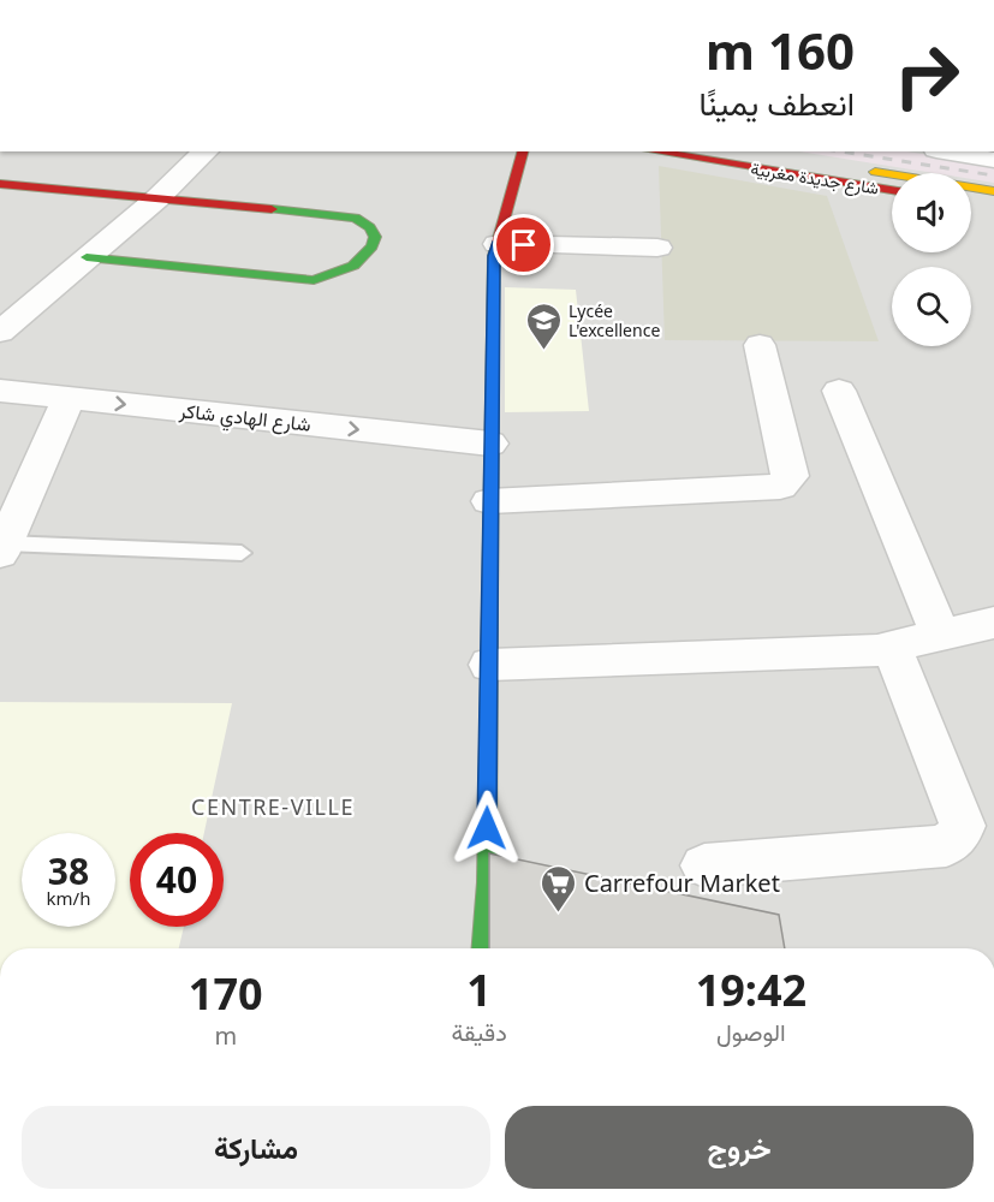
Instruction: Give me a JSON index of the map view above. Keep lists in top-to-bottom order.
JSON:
{
  "streets": {
    "street": ["شارع جديدة مغربية", "شارع الهادي شاكر"]
  },
  "one_way": ["شارع الهادي شاكر"],
  "districts": ["CENTRE-VILLE"],
  "places": {
    "school or university": ["Lycée L'excellence"],
    "supermarket": ["Carrefour Market"]
  },
  "page": {
    "turn": ["160 m", "انعطف يمينًا"],
    "speed": "38 km/h",
    "limit": "40",
    "eta": [
      "19:42",
      "الوصول",
      "1",
      "دقيقة",
      "170",
      "m"
    ],
    "buttons": ["خروج", "مشاركة"]
  }
}
